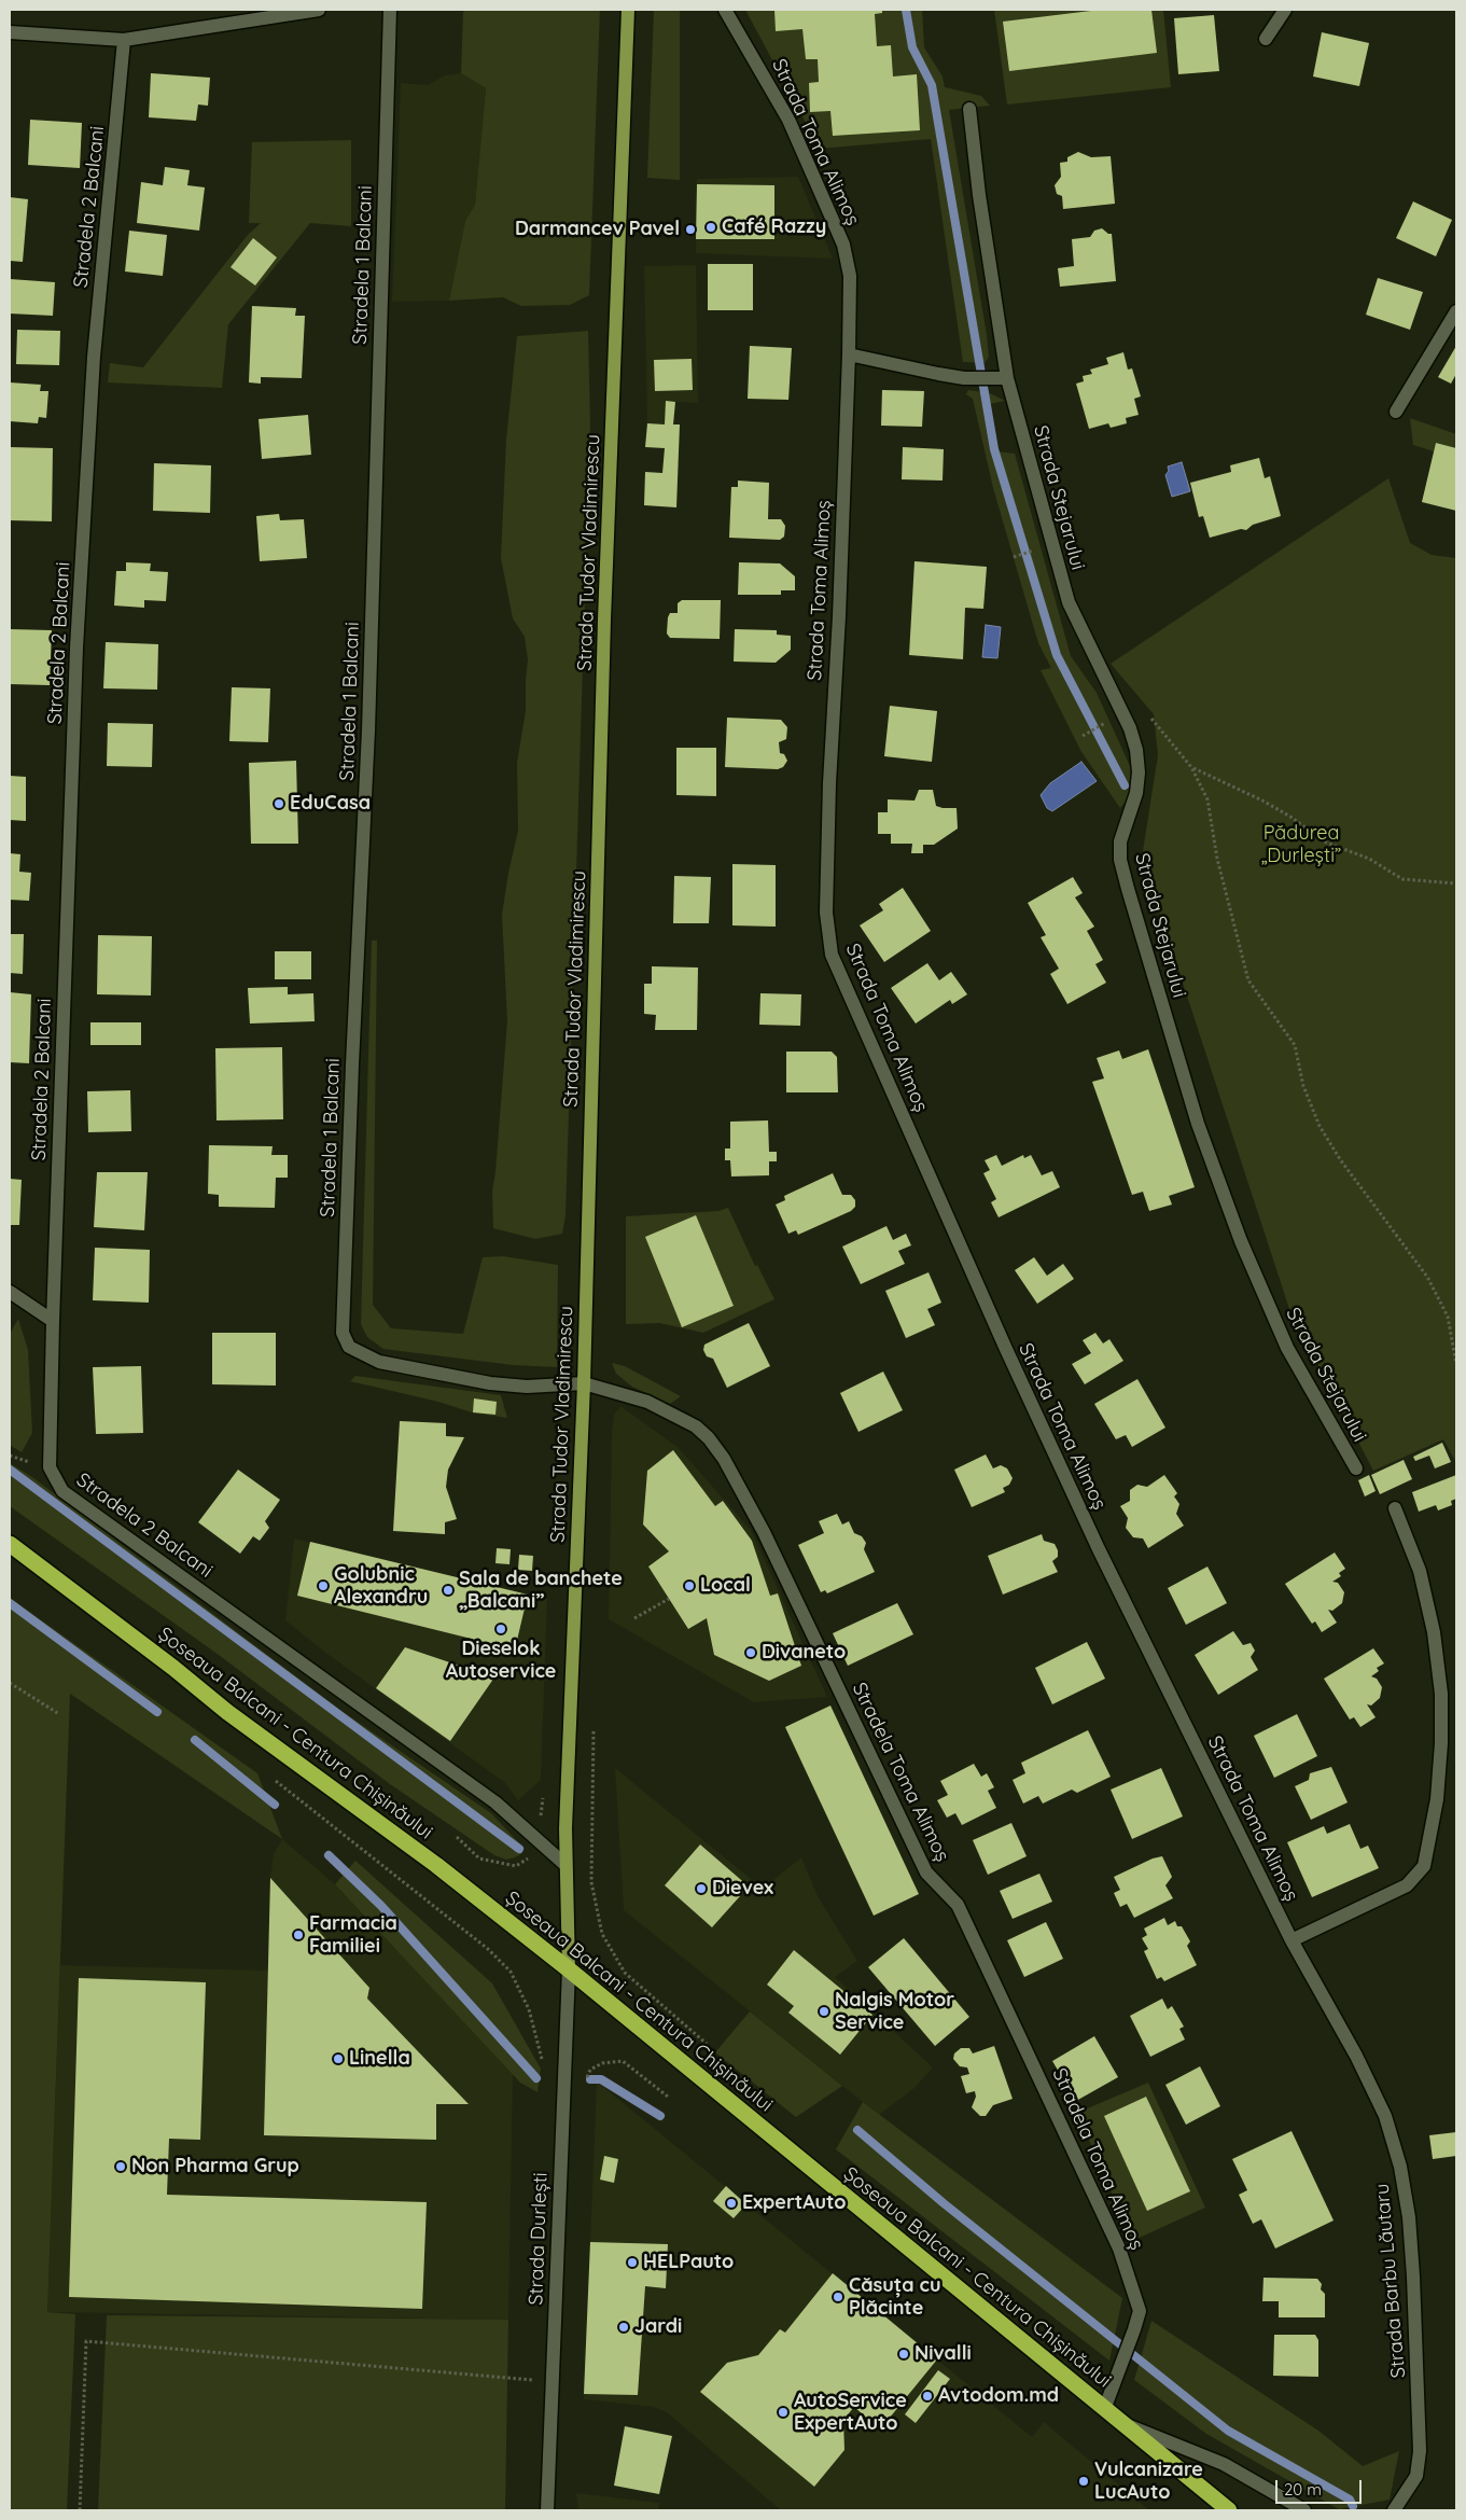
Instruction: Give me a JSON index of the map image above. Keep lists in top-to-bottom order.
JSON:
{
  "streets": {
    "highway": ["Șoseaua Balcani - Centura Chișinăului"],
    "main road": ["Strada Tudor Vladimirescu"],
    "street": [
      "Strada Toma Alimoș",
      "Stradela 2 Balcani",
      "Stradela 1 Balcani",
      "Strada Stejarului",
      "Stradela Toma Alimoș",
      "Strada Durlești",
      "Strada Barbu Lăutaru"
    ]
  },
  "crossings": [
    ["Strada Toma Alimoș", "Strada Barbu Lăutaru"],
    ["Stradela 2 Balcani", "Strada Tudor Vladimirescu"],
    ["Stradela 1 Balcani", "Strada Tudor Vladimirescu"],
    ["Stradela 1 Balcani", "Stradela Toma Alimoș"],
    ["Strada Tudor Vladimirescu", "Șoseaua Balcani - Centura Chișinăului"],
    ["Strada Tudor Vladimirescu", "Stradela Toma Alimoș"],
    ["Strada Tudor Vladimirescu", "Strada Durlești"],
    ["Șoseaua Balcani - Centura Chișinăului", "Stradela Toma Alimoș"],
    ["Șoseaua Balcani - Centura Chișinăului", "Strada Durlești"]
  ],
  "parks": ["Pădurea „Durlești”"],
  "places": [
    "Café Razzy",
    "Darmancev Pavel",
    "EduCasa",
    "Golubnic Alexandru",
    "Local",
    "Sala de banchete „Balcani”",
    "Dieselok Autoservice",
    "Divaneto",
    "Dievex",
    "Farmacia Familiei",
    "Nalgis Motor Service",
    "Linella",
    "Non Pharma Grup",
    "ExpertAuto",
    "HELPauto",
    "Căsuța cu Plăcinte",
    "Jardi",
    "Nivalli",
    "Avtodom.md",
    "AutoService ExpertAuto",
    "Vulcanizare LucAuto"
  ],
  "scale_bar": "20 m"
}
